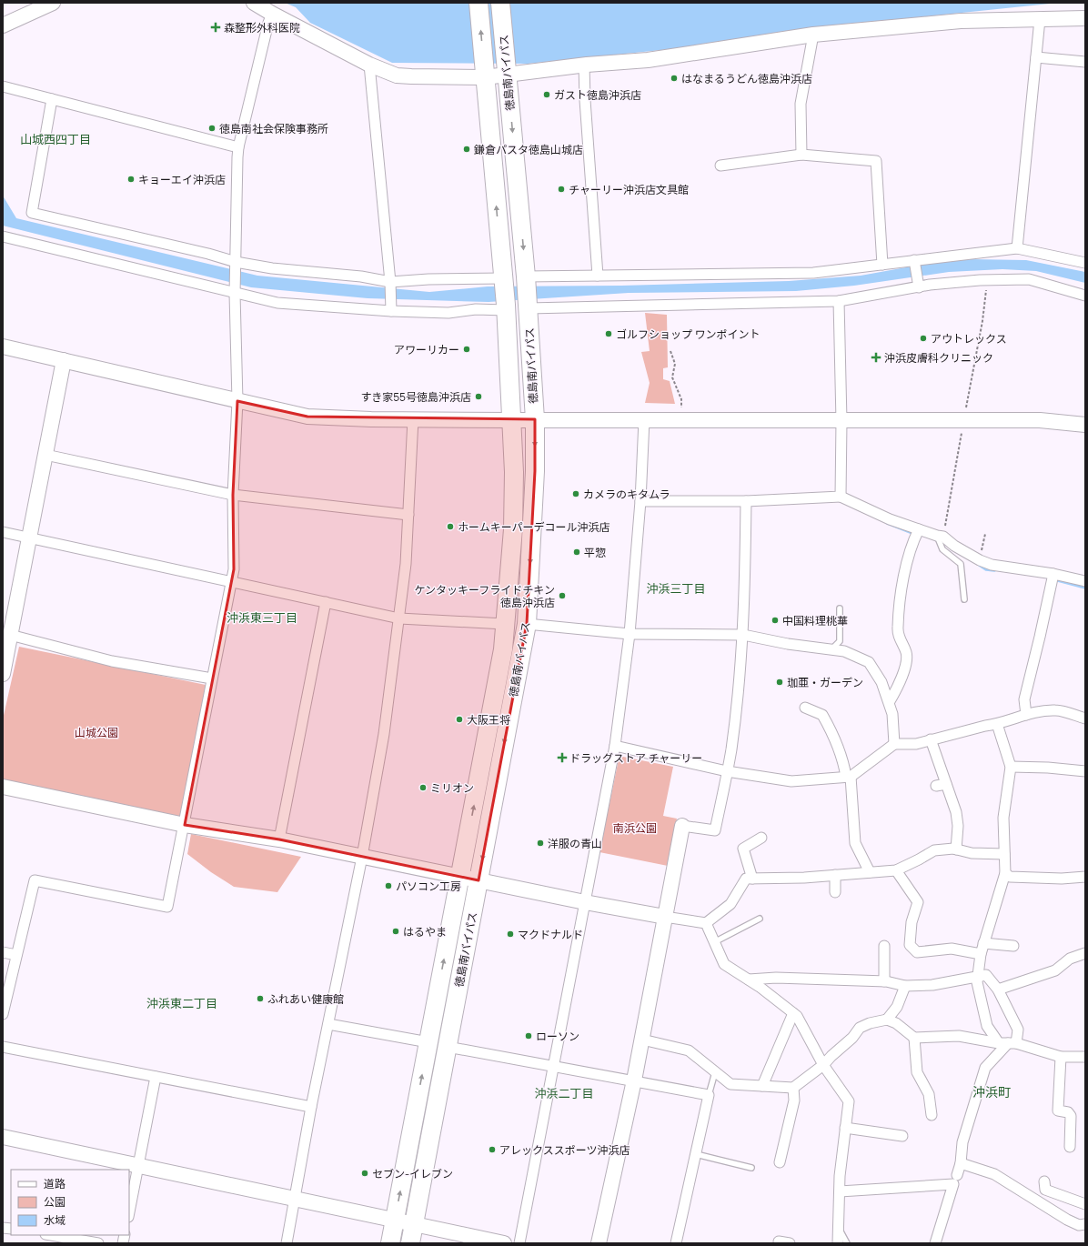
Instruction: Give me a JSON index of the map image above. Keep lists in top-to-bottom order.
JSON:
{
  "streets": {
    "highway": ["徳島南バイパス"]
  },
  "districts": [
    "山城西四丁目",
    "沖浜三丁目",
    "沖浜東三丁目",
    "沖浜東二丁目",
    "沖浜町",
    "沖浜二丁目"
  ],
  "parks": ["山城公園", "南浜公園"],
  "places": {
    "health": ["森整形外科医院", "沖浜皮膚科クリニック", "ドラッグストア チャーリー"],
    "other": [
      "はなまるうどん徳島沖浜店",
      "ガスト徳島沖浜店",
      "徳島南社会保険事務所",
      "鎌倉パスタ徳島山城店",
      "キョーエイ沖浜店",
      "チャーリー沖浜店文具館",
      "ゴルフショップ ワンポイント",
      "アウトレックス",
      "アワーリカー",
      "すき家55号徳島沖浜店",
      "カメラのキタムラ",
      "ホームキーパーデコール沖浜店",
      "平惣",
      "ケンタッキーフライドチキン 徳島沖浜店",
      "中国料理桃華",
      "珈亜・ガーデン",
      "大阪王将",
      "ミリオン",
      "洋服の青山",
      "パソコン工房",
      "はるやま",
      "マクドナルド",
      "ふれあい健康館",
      "ローソン",
      "アレックススポーツ沖浜店",
      "セブン-イレブン"
    ]
  },
  "legend": ["道路", "公園", "水域"]
}
